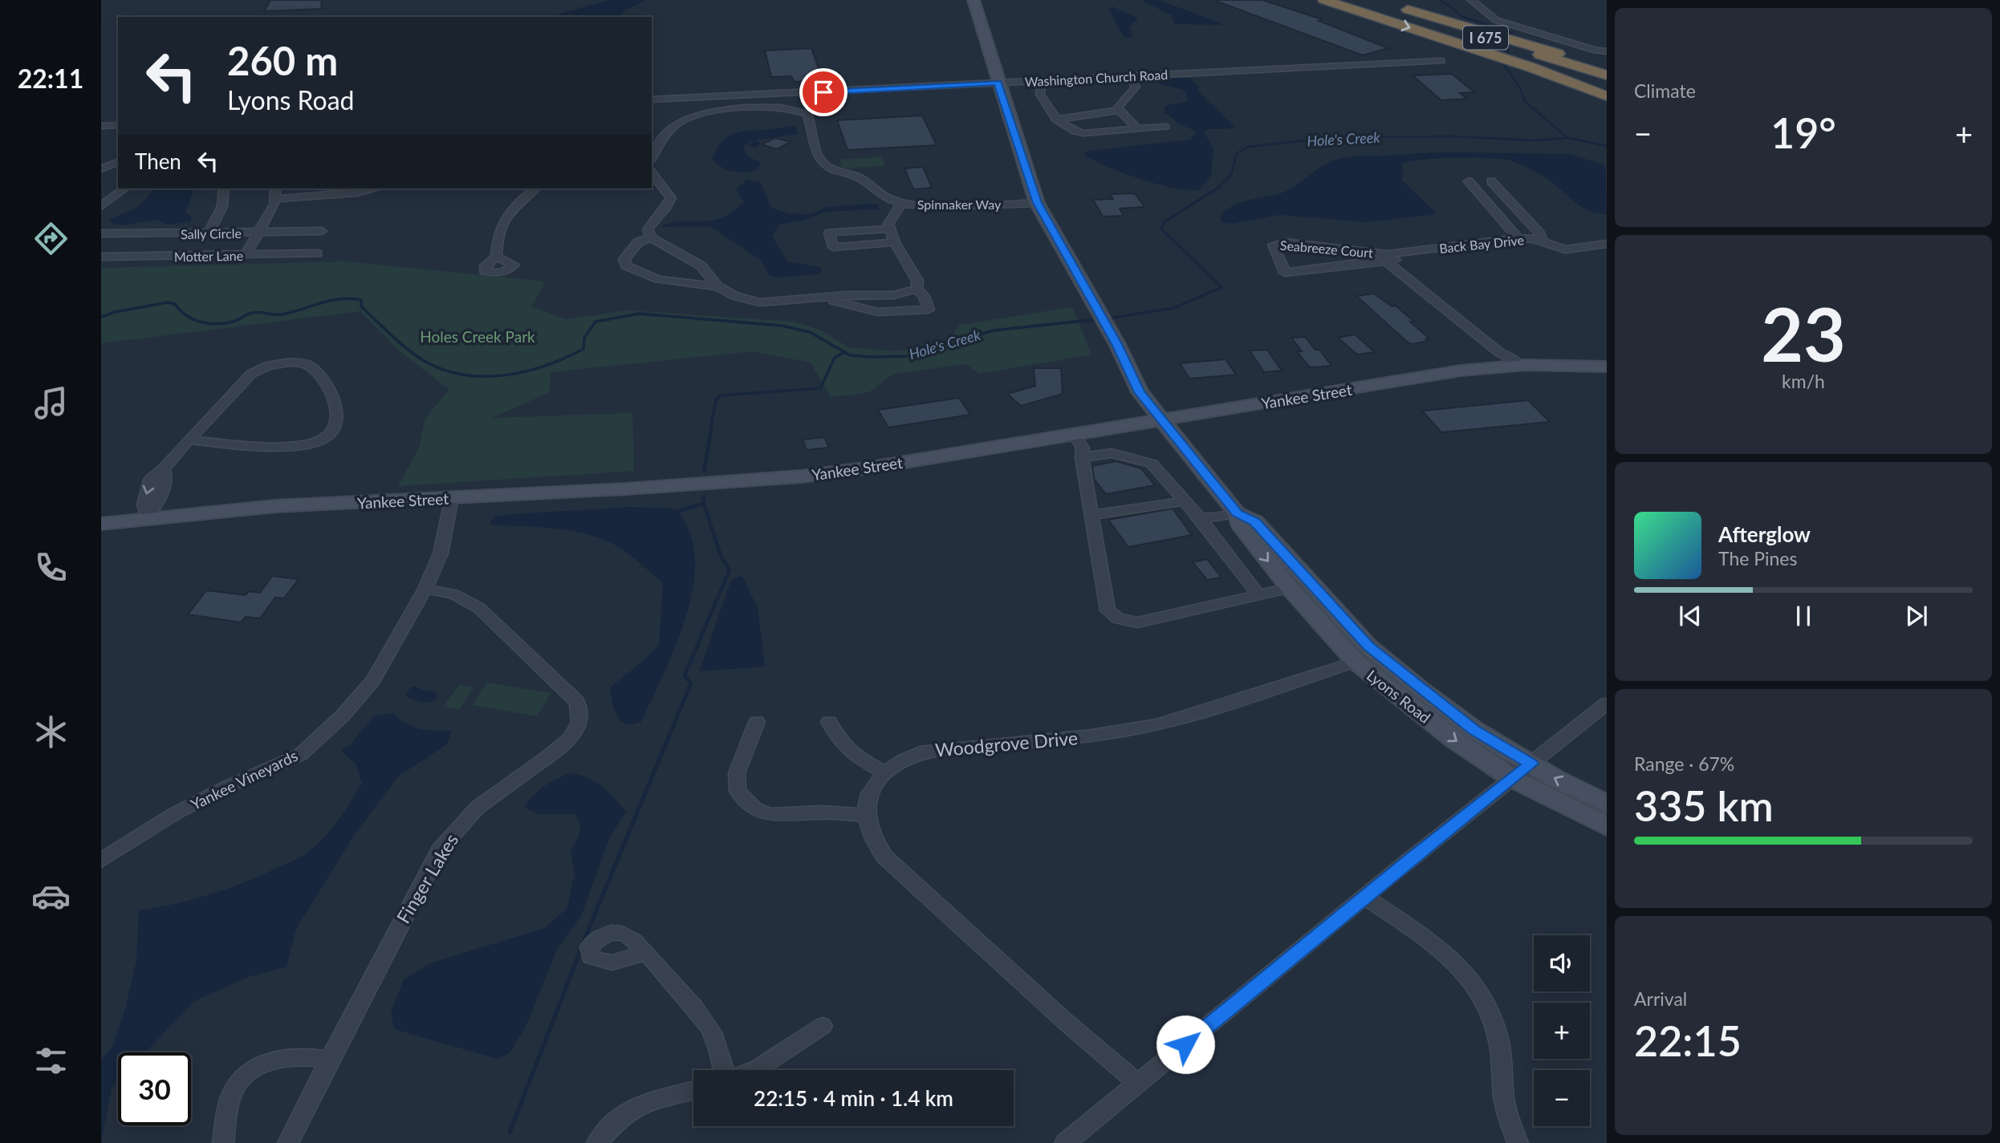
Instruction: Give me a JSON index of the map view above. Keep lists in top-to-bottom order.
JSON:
{
  "streets": {
    "highway": ["I 675"],
    "main road": ["Yankee Street", "Lyons Road"],
    "street": [
      "Washington Church Road",
      "Spinnaker Way",
      "Sally Circle",
      "Back Bay Drive",
      "Seabreeze Court",
      "Motter Lane",
      "Woodgrove Drive",
      "Yankee Vineyards",
      "Finger Lakes"
    ]
  },
  "crossings": [
    ["Washington Church Road", "Lyons Road"],
    ["Spinnaker Way", "Lyons Road"],
    ["Back Bay Drive", "Seabreeze Court"],
    ["Yankee Street", "Lyons Road"],
    ["Yankee Street", "Yankee Vineyards"],
    ["Lyons Road", "Woodgrove Drive"],
    ["Yankee Vineyards", "Finger Lakes"]
  ],
  "water": ["Hole's Creek"],
  "parks": ["Holes Creek Park"],
  "page": {
    "tabs": "22:11",
    "tile": [
      "Climate",
      ["23", "km/h"],
      ["Range · 67%", "335 km"],
      ["Arrival", "22:15"]
    ],
    "turn": ["260 m", "Lyons Road"],
    "heat": ["−", "19°", "+"],
    "then": "Then",
    "song": ["Afterglow", "The Pines"],
    "map_buttons": ["+", "−"],
    "limit": "30",
    "trip": "22:15 · 4 min · 1.4 km"
  }
}
